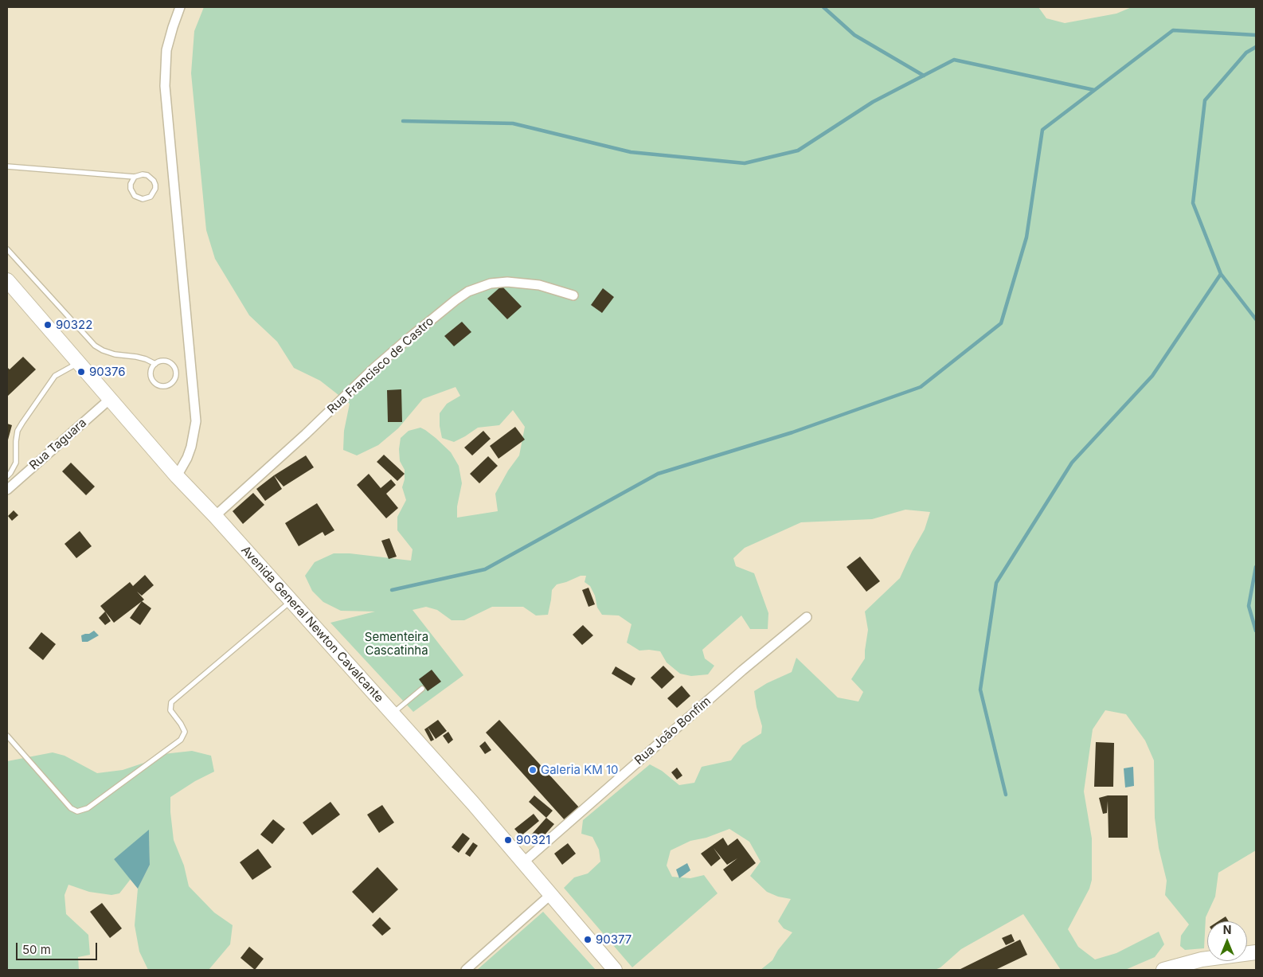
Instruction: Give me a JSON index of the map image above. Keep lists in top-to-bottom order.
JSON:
{
  "streets": {
    "main road": ["Avenida General Newton Cavalcante"],
    "street": ["Rua Francisco de Castro", "Rua Taguara", "Rua João Bonfim"]
  },
  "crossings": [
    ["Rua Francisco de Castro", "Avenida General Newton Cavalcante"],
    ["Rua Taguara", "Avenida General Newton Cavalcante"],
    ["Avenida General Newton Cavalcante", "Rua João Bonfim"]
  ],
  "parks": ["Sementeira Cascatinha"],
  "places": [
    "90322",
    "90376",
    "Galeria KM 10",
    "90321",
    "90377"
  ],
  "scale_bar": "50 m",
  "north": "top"
}
